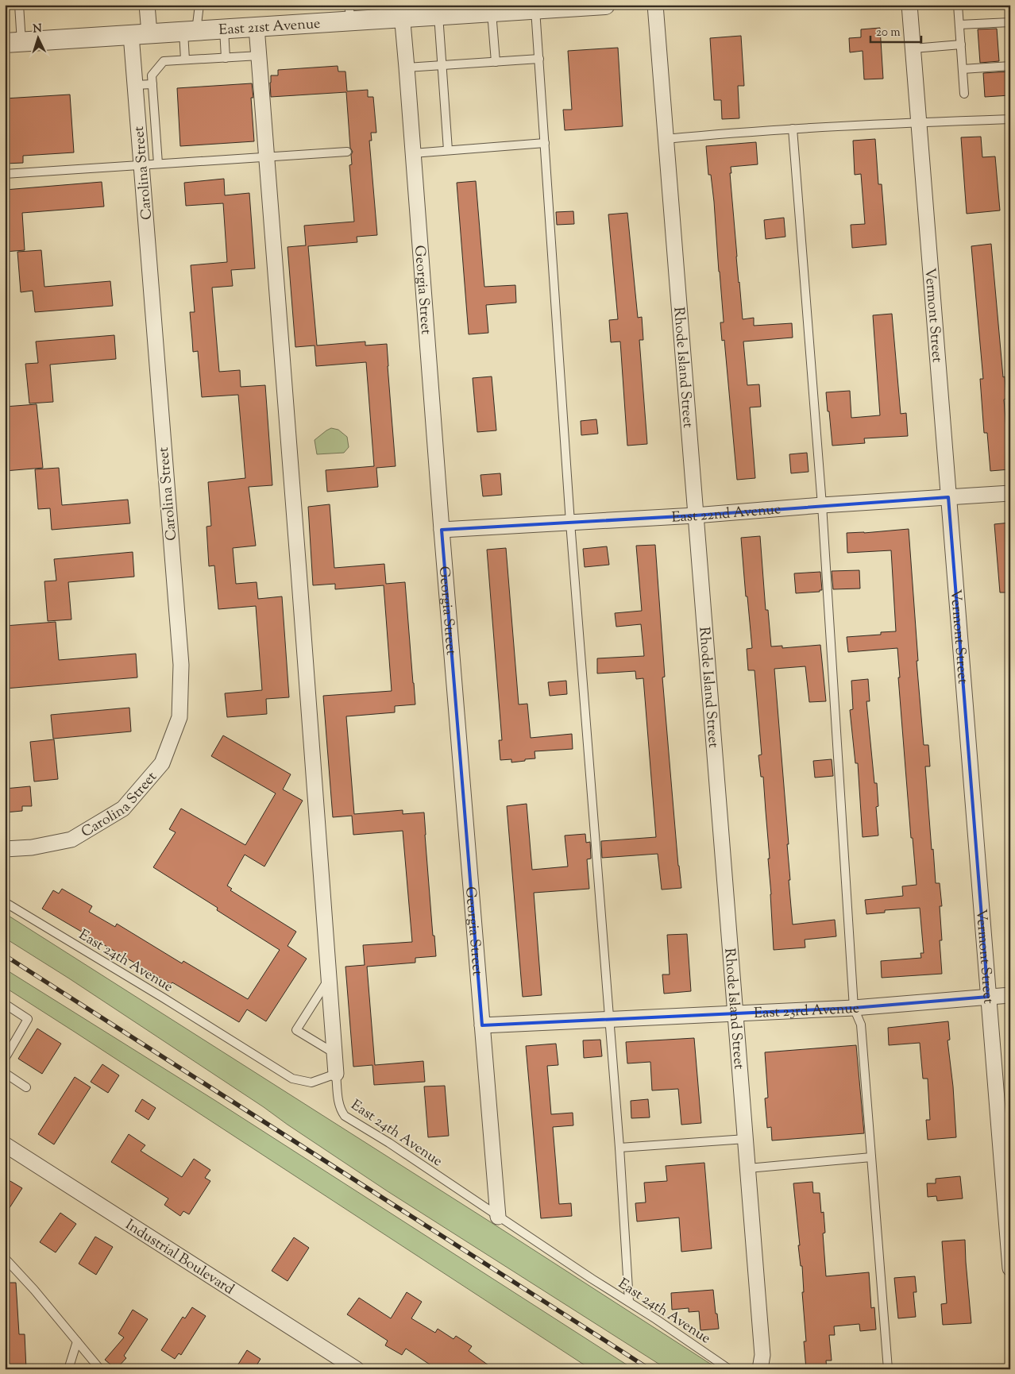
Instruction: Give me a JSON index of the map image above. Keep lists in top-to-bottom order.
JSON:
{
  "streets": {
    "street": [
      "East 21st Avenue",
      "Carolina Street",
      "Georgia Street",
      "Vermont Street",
      "Rhode Island Street",
      "East 22nd Avenue",
      "East 23rd Avenue",
      "Industrial Boulevard"
    ],
    "lane": ["East 24th Avenue"]
  },
  "crossings": [
    ["East 21st Avenue", "Carolina Street"],
    ["East 21st Avenue", "Georgia Street"],
    ["Georgia Street", "East 22nd Avenue"],
    ["Georgia Street", "East 24th Avenue"],
    ["Georgia Street", "East 23rd Avenue"],
    ["Vermont Street", "East 22nd Avenue"],
    ["Vermont Street", "East 23rd Avenue"],
    ["Rhode Island Street", "East 22nd Avenue"],
    ["Rhode Island Street", "East 23rd Avenue"]
  ],
  "scale_bar": "20 m",
  "north": "top"
}
